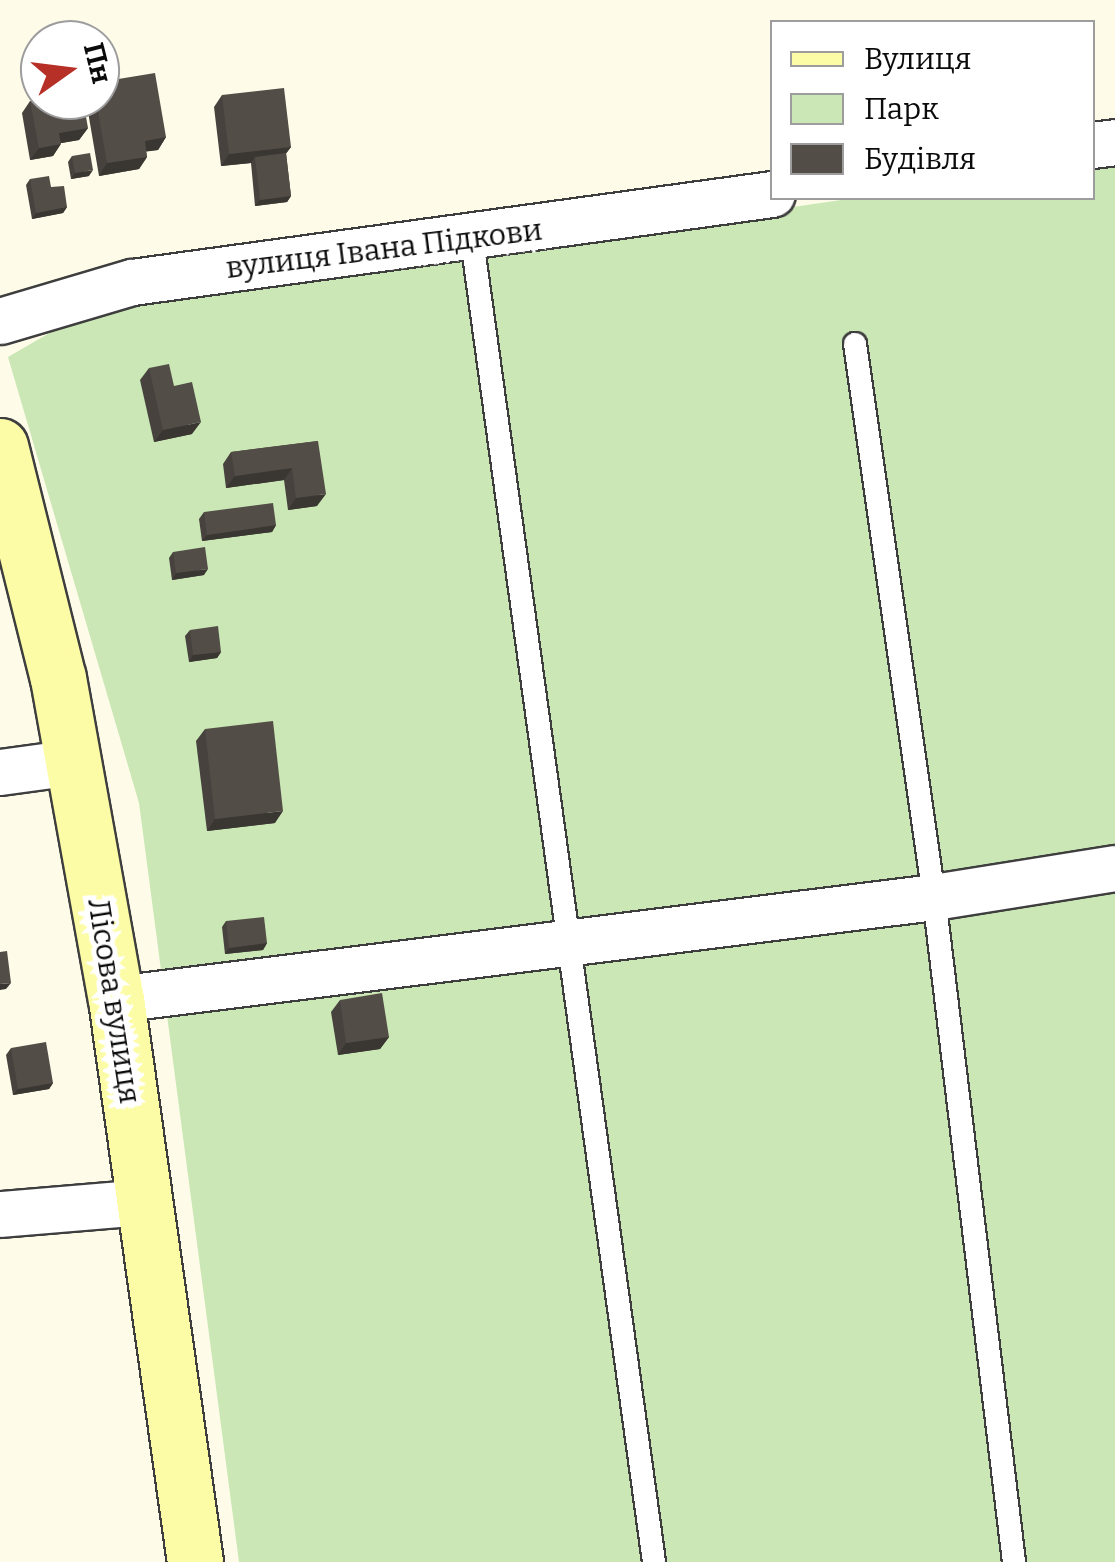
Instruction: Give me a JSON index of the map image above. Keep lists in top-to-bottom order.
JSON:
{
  "streets": {
    "main road": ["Лісова вулиця"],
    "street": ["вулиця Івана Підкови"]
  },
  "legend": ["Вулиця", "Парк", "Будівля"],
  "north": "right"
}
